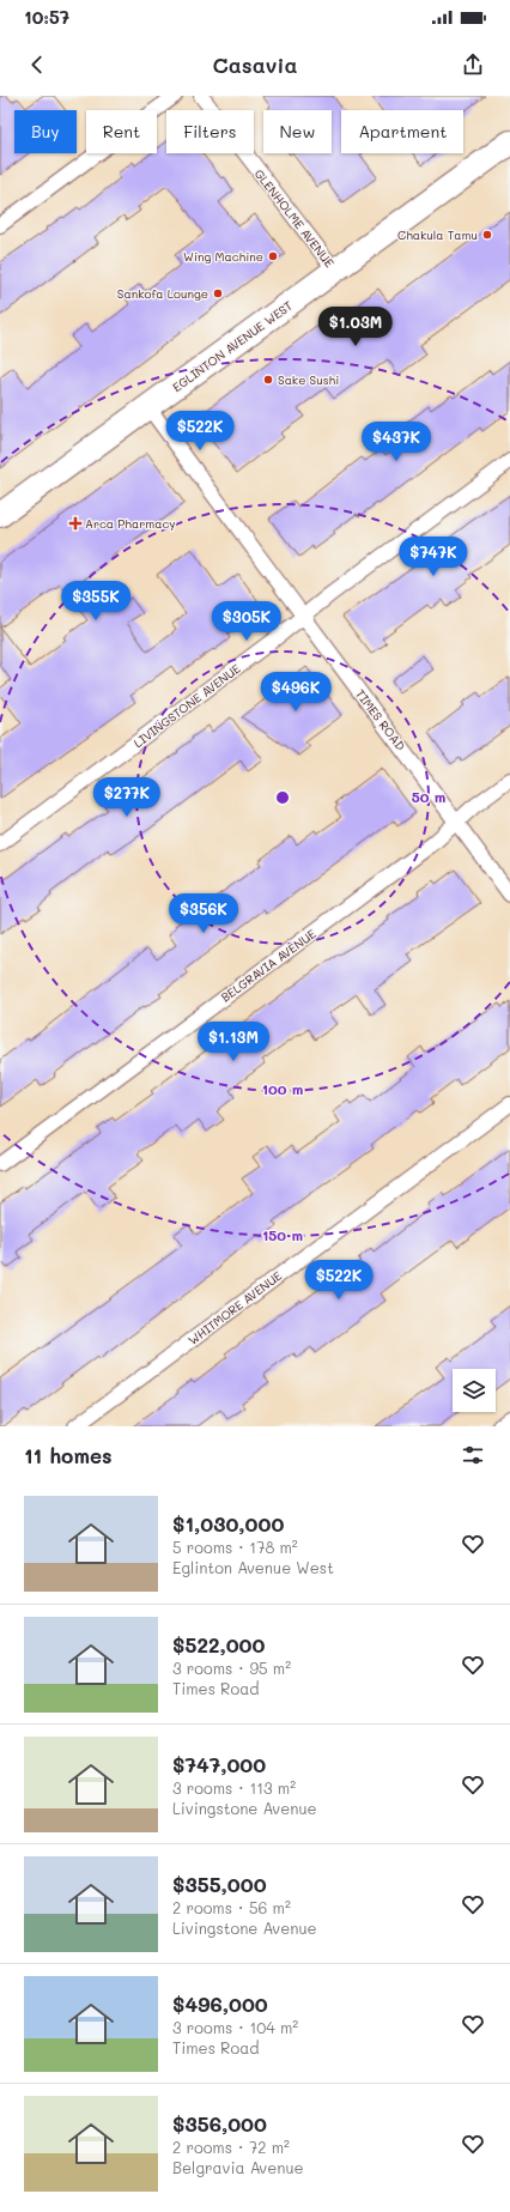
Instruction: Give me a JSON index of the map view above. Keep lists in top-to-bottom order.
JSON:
{
  "streets": {
    "main road": ["EGLINTON AVENUE WEST"],
    "street": [
      "GLENHOLME AVENUE",
      "LIVINGSTONE AVENUE",
      "TIMES ROAD",
      "BELGRAVIA AVENUE",
      "WHITMORE AVENUE"
    ]
  },
  "crossings": [
    ["GLENHOLME AVENUE", "EGLINTON AVENUE WEST"],
    ["EGLINTON AVENUE WEST", "TIMES ROAD"],
    ["LIVINGSTONE AVENUE", "TIMES ROAD"],
    ["TIMES ROAD", "BELGRAVIA AVENUE"]
  ],
  "places": {
    "other": [
      "Chakula Tamu",
      "Wing Machine",
      "Sankofa Lounge",
      "Sake Sushi"
    ],
    "health": ["Arca Pharmacy"]
  },
  "page": {
    "status": "10:57",
    "header": "Casavia",
    "chip": [
      "Buy",
      "Rent",
      "Filters",
      "New",
      "Apartment"
    ],
    "price": [
      "$1.03M",
      "$522K",
      "$437K",
      "$747K",
      "$355K",
      "$305K",
      "$496K",
      "$277K",
      "$356K",
      "$1.13M",
      "$522K"
    ],
    "heading": "11 homes",
    "list": [
      {
        "name": "$1,030,000",
        "note": "5 rooms · 178 m² · Eglinton Avenue West"
      },
      {
        "name": "$522,000",
        "note": "3 rooms · 95 m² · Times Road"
      },
      {
        "name": "$747,000",
        "note": "3 rooms · 113 m² · Livingstone Avenue"
      },
      {
        "name": "$355,000",
        "note": "2 rooms · 56 m² · Livingstone Avenue"
      },
      {
        "name": "$496,000",
        "note": "3 rooms · 104 m² · Times Road"
      },
      {
        "name": "$356,000",
        "note": "2 rooms · 72 m² · Belgravia Avenue"
      }
    ]
  },
  "rings": ["50 m", "100 m", "150 m"]
}
